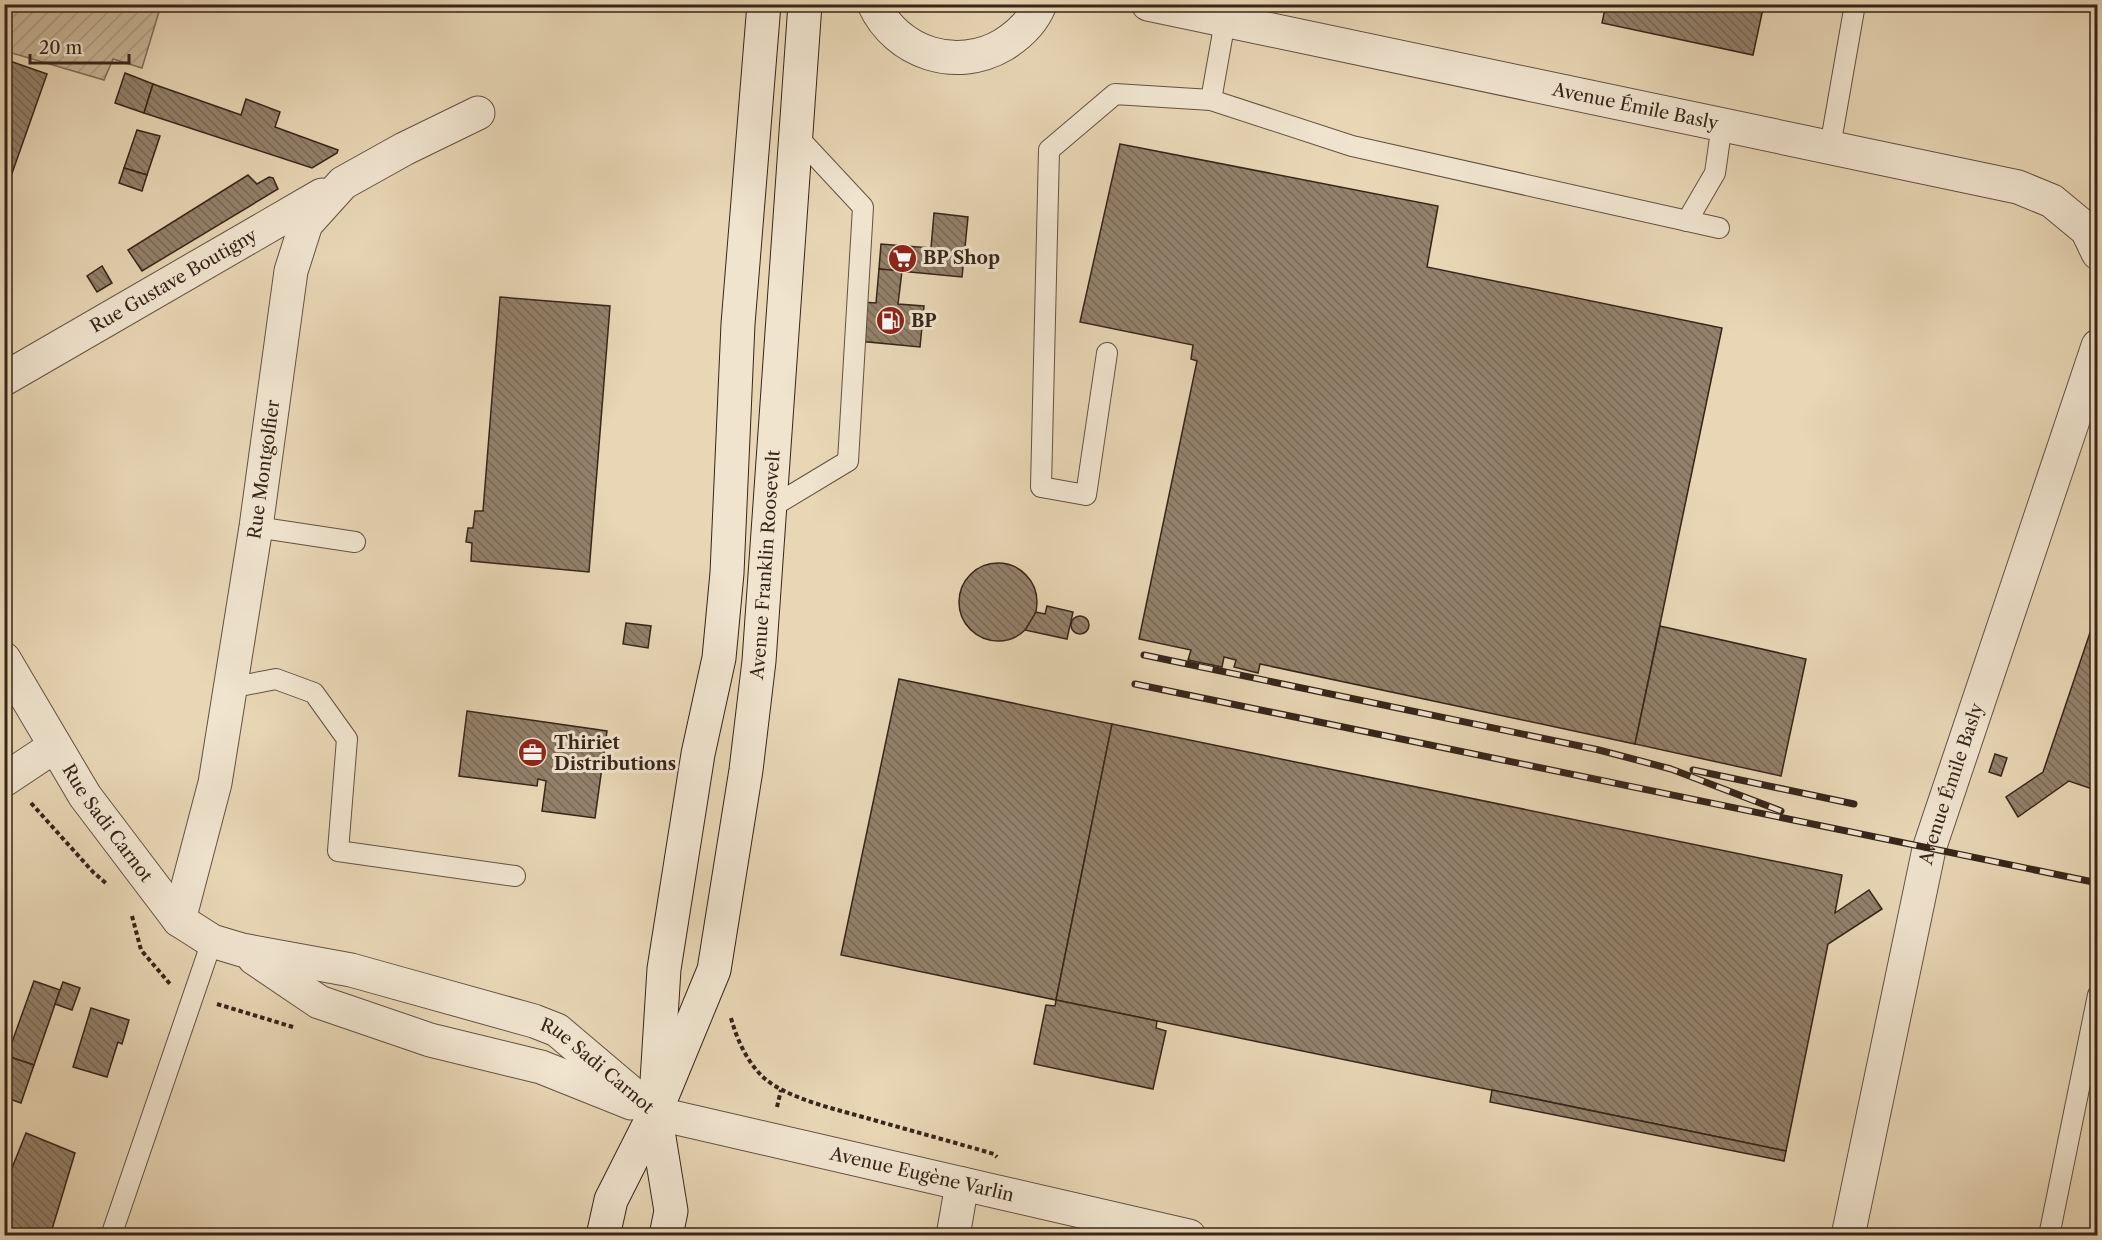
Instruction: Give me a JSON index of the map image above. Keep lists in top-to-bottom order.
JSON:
{
  "streets": {
    "street": [
      "Avenue Émile Basly",
      "Rue Gustave Boutigny",
      "Rue Montgolfier",
      "Avenue Franklin Roosevelt",
      "Rue Sadi Carnot",
      "Avenue Eugène Varlin"
    ]
  },
  "crossings": [
    ["Rue Gustave Boutigny", "Rue Montgolfier"],
    ["Rue Montgolfier", "Rue Sadi Carnot"],
    ["Avenue Franklin Roosevelt", "Rue Sadi Carnot"],
    ["Avenue Franklin Roosevelt", "Avenue Eugène Varlin"],
    ["Rue Sadi Carnot", "Avenue Eugène Varlin"]
  ],
  "places": {
    "supermarket": ["BP Shop"],
    "fuel station": ["BP"],
    "office": ["Thiriet Distributions"]
  },
  "scale_bar": "20 m"
}
